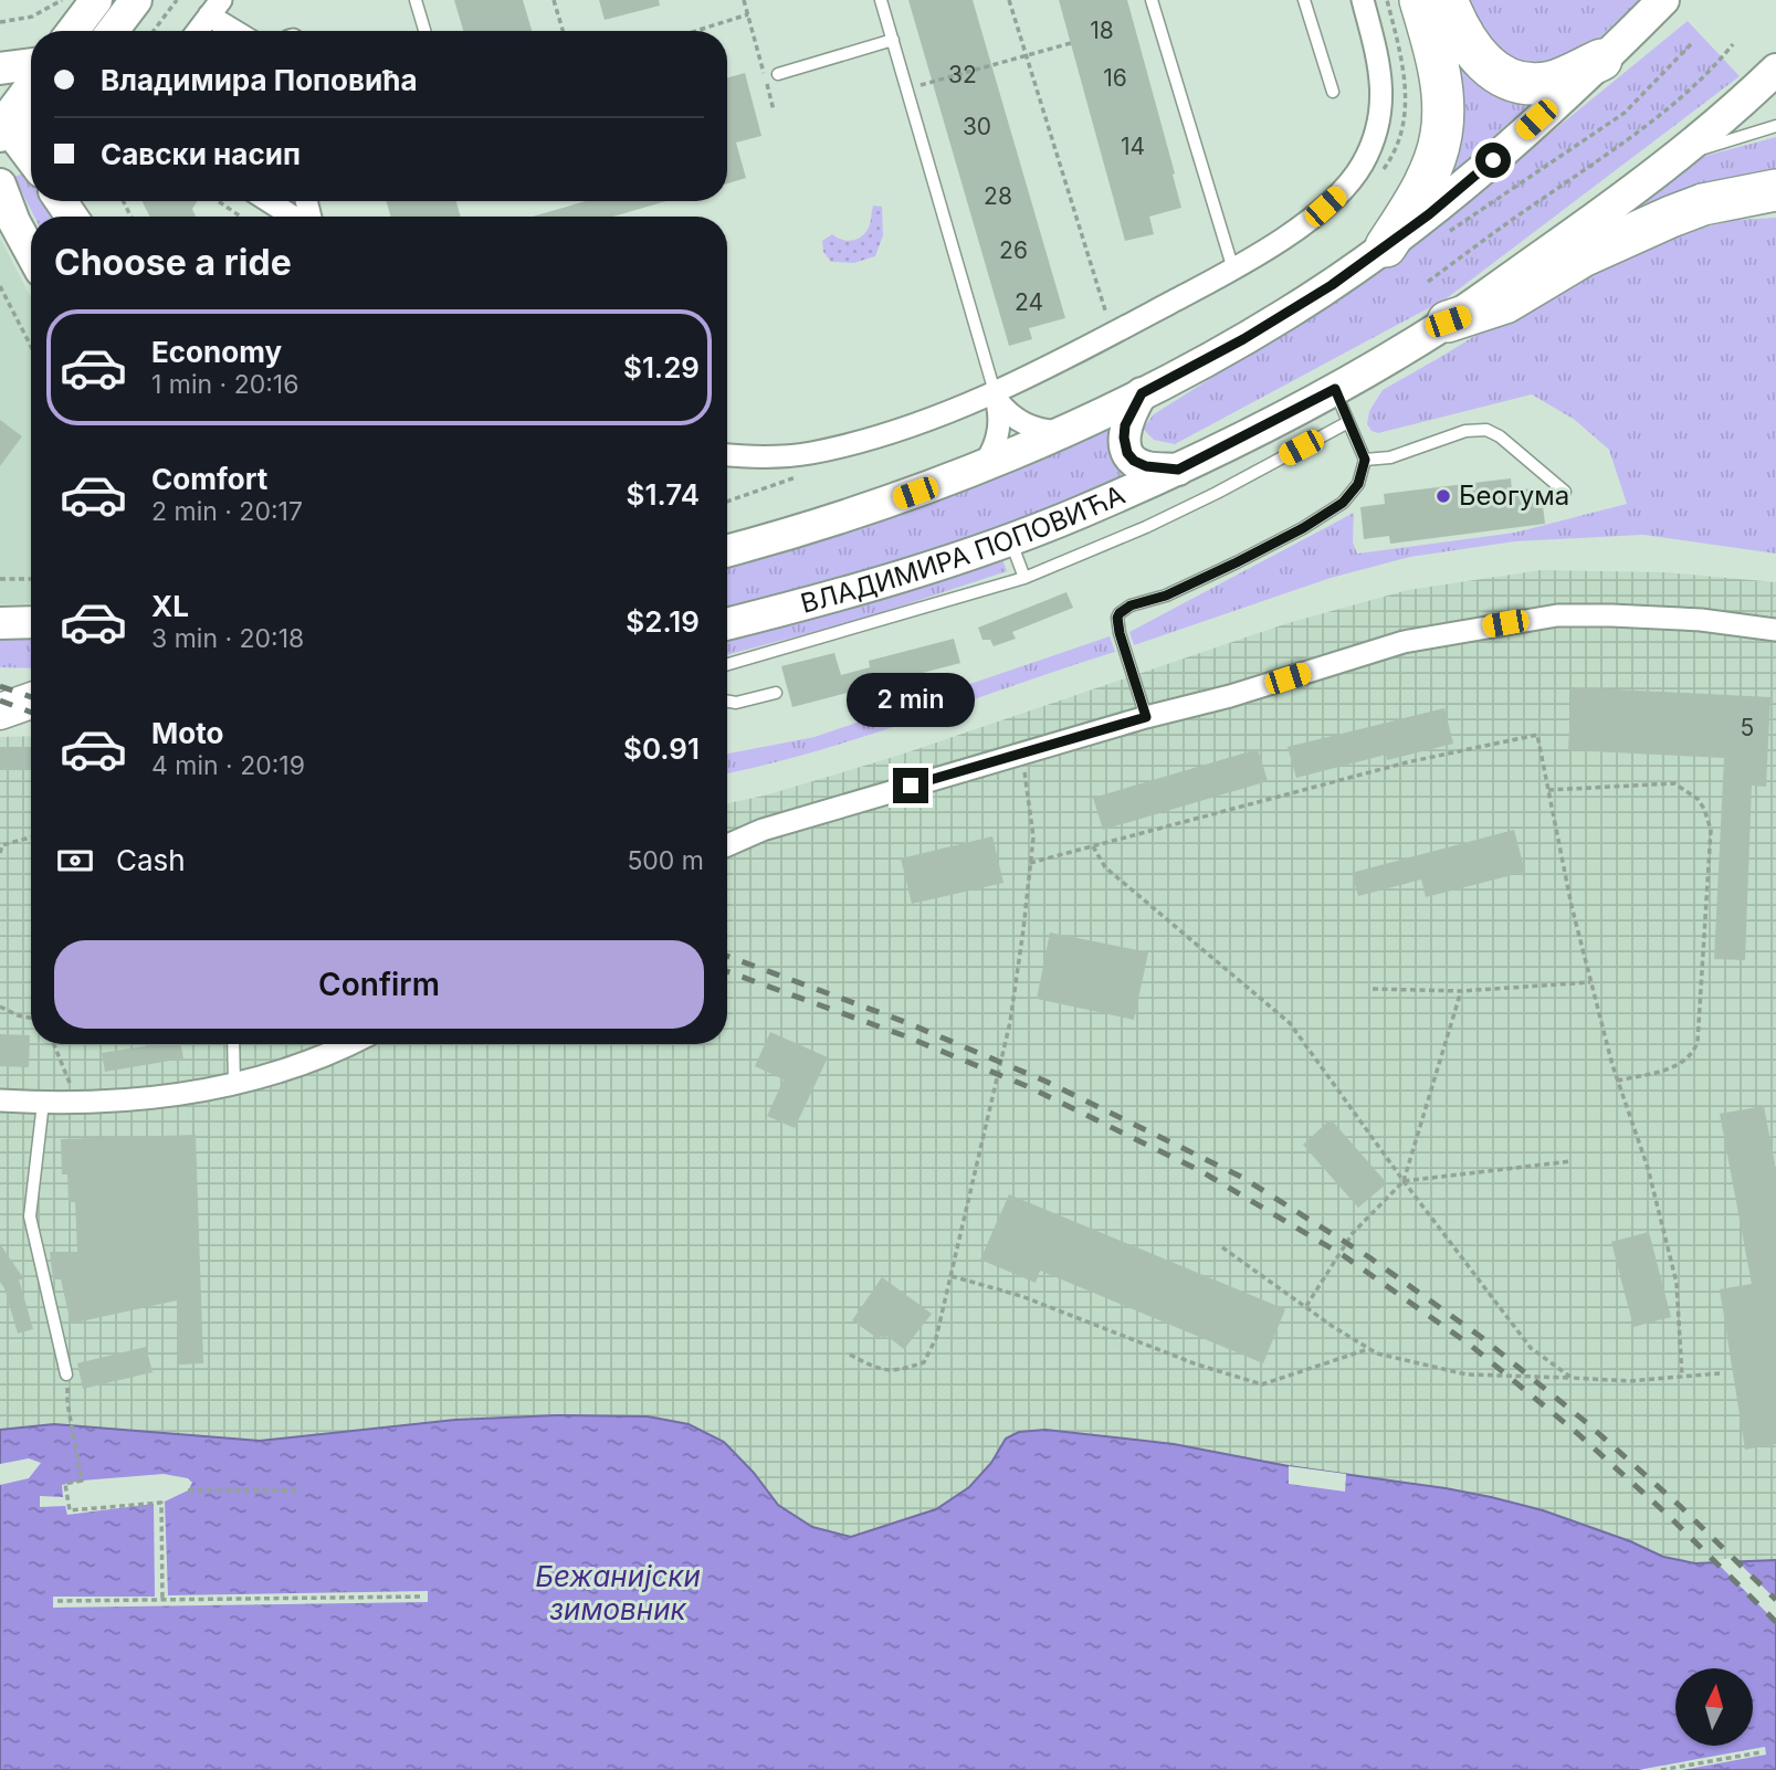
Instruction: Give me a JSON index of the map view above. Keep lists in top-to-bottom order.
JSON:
{
  "streets": {
    "main road": ["ВЛАДИМИРА ПОПОВИЋА"]
  },
  "water": ["Бежанијски зимовник"],
  "places": ["Беогума"],
  "house_numbers": [
    "18",
    "32",
    "16",
    "30",
    "14",
    "28",
    "26",
    "24",
    "5"
  ],
  "north": "top",
  "page": {
    "banner": ["Владимира Поповића", "Савски насип"],
    "heading": "Choose a ride",
    "list": [
      {
        "name": "Economy",
        "note": "1 min · 20:16",
        "value": "$1.29"
      },
      {
        "name": "Comfort",
        "note": "2 min · 20:17",
        "value": "$1.74"
      },
      {
        "name": "XL",
        "note": "3 min · 20:18",
        "value": "$2.19"
      },
      {
        "name": "Moto",
        "note": "4 min · 20:19",
        "value": "$0.91"
      }
    ],
    "bubble": "2 min",
    "pay": ["Cash", "500 m"],
    "buttons": "Confirm"
  }
}
